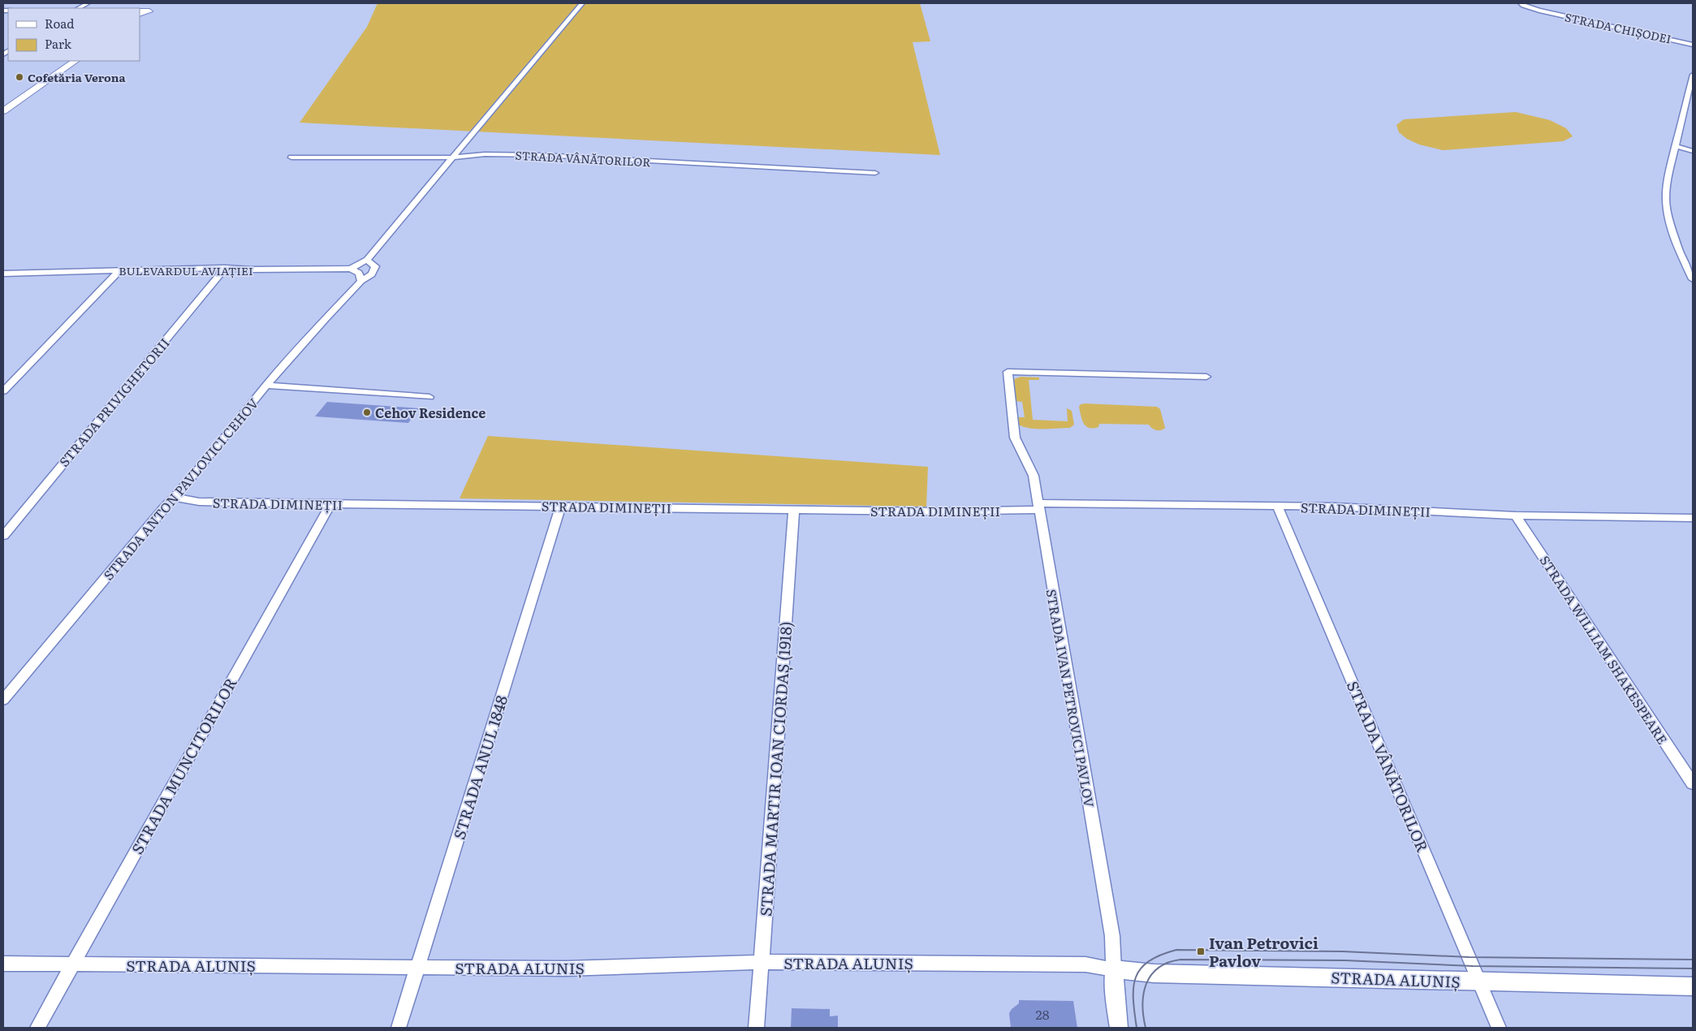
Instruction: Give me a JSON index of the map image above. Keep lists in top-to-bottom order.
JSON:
{
  "streets": {
    "street": [
      "STRADA CHIȘODEI",
      "STRADA VÂNĂTORILOR",
      "BULEVARDUL AVIAȚIEI",
      "STRADA PRIVIGHETORII",
      "STRADA ANTON PAVLOVICI CEHOV",
      "STRADA DIMINEȚII",
      "STRADA WILLIAM SHAKESPEARE",
      "STRADA IVAN PETROVICI PAVLOV",
      "STRADA MUNCITORILOR",
      "STRADA ANUL 1848",
      "STRADA MARTIR IOAN CIORDAȘ (1918)",
      "STRADA ALUNIȘ"
    ]
  },
  "crossings": [
    ["STRADA VÂNĂTORILOR", "STRADA DIMINEȚII"],
    ["STRADA VÂNĂTORILOR", "STRADA ALUNIȘ"],
    ["BULEVARDUL AVIAȚIEI", "STRADA PRIVIGHETORII"],
    ["STRADA ANTON PAVLOVICI CEHOV", "STRADA DIMINEȚII"],
    ["STRADA DIMINEȚII", "STRADA WILLIAM SHAKESPEARE"],
    ["STRADA DIMINEȚII", "STRADA IVAN PETROVICI PAVLOV"],
    ["STRADA DIMINEȚII", "STRADA MUNCITORILOR"],
    ["STRADA DIMINEȚII", "STRADA ANUL 1848"],
    ["STRADA DIMINEȚII", "STRADA MARTIR IOAN CIORDAȘ (1918)"],
    ["STRADA IVAN PETROVICI PAVLOV", "STRADA ALUNIȘ"],
    ["STRADA MUNCITORILOR", "STRADA ALUNIȘ"],
    ["STRADA ANUL 1848", "STRADA ALUNIȘ"],
    ["STRADA MARTIR IOAN CIORDAȘ (1918)", "STRADA ALUNIȘ"]
  ],
  "places": {
    "other": ["Cofetăria Verona", "Cehov Residence"],
    "transit": ["Ivan Petrovici Pavlov"]
  },
  "house_numbers": ["28"],
  "legend": ["Road", "Park"]
}
